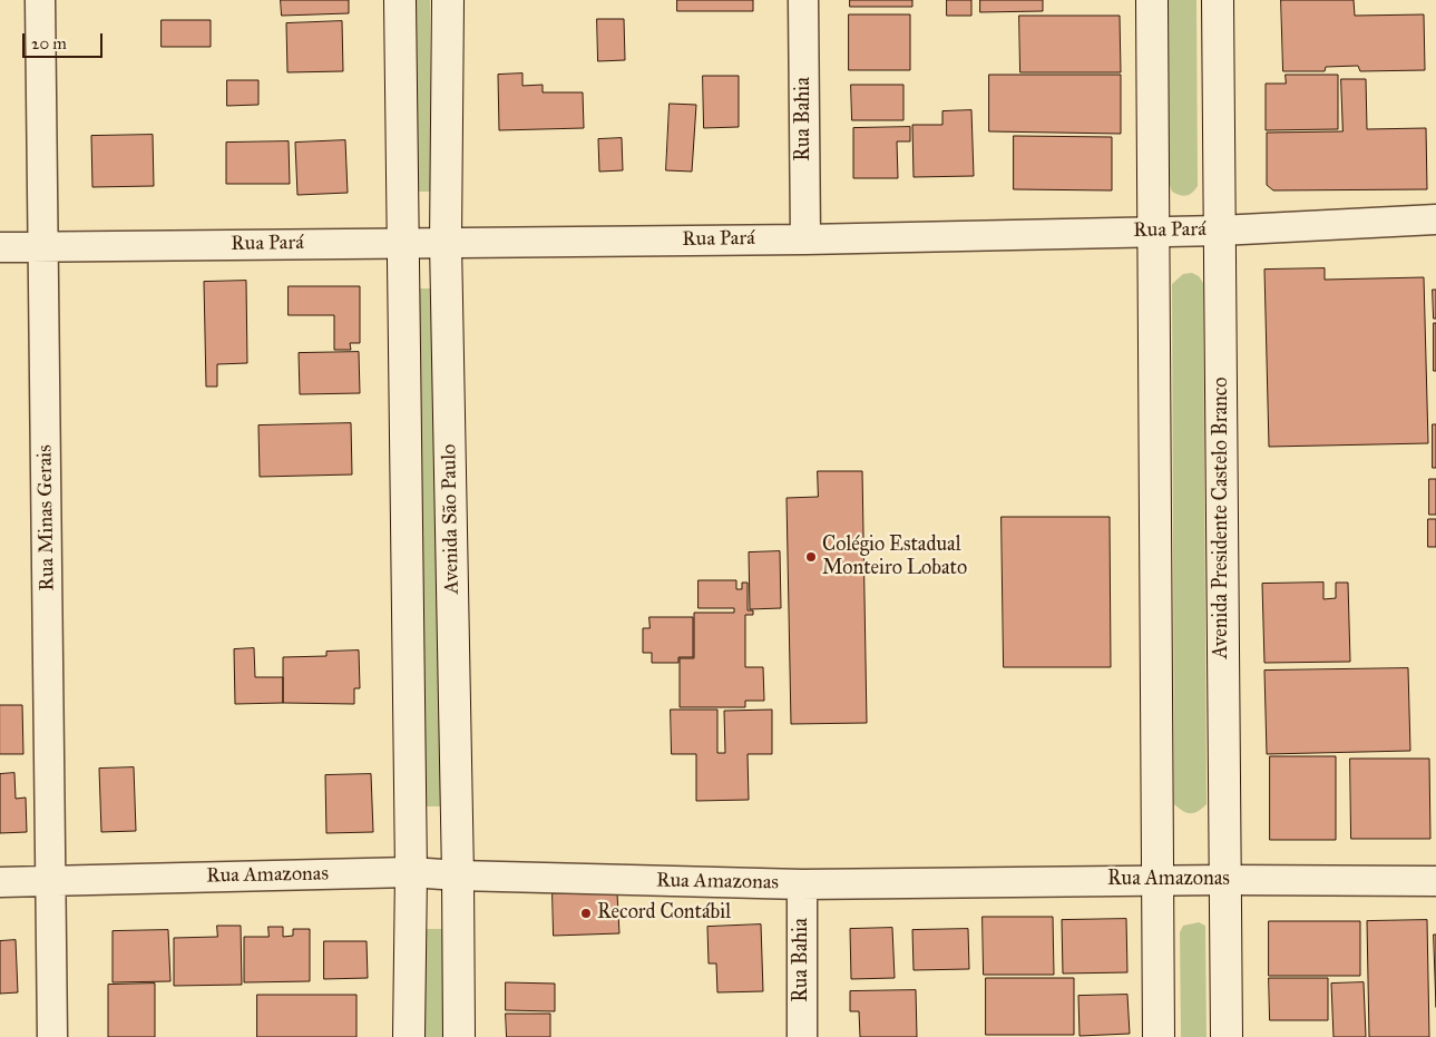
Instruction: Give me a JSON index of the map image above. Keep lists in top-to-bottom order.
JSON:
{
  "streets": {
    "street": [
      "Rua Bahia",
      "Rua Pará",
      "Rua Minas Gerais",
      "Avenida Presidente Castelo Branco",
      "Avenida São Paulo",
      "Rua Amazonas"
    ]
  },
  "crossings": [
    ["Rua Bahia", "Rua Pará"],
    ["Rua Bahia", "Rua Amazonas"],
    ["Rua Pará", "Rua Minas Gerais"],
    ["Rua Pará", "Avenida Presidente Castelo Branco"],
    ["Rua Pará", "Avenida São Paulo"],
    ["Rua Minas Gerais", "Rua Amazonas"],
    ["Avenida Presidente Castelo Branco", "Rua Amazonas"],
    ["Avenida São Paulo", "Rua Amazonas"]
  ],
  "places": ["Colégio Estadual Monteiro Lobato", "Record Contábil"],
  "scale_bar": "20 m"
}
